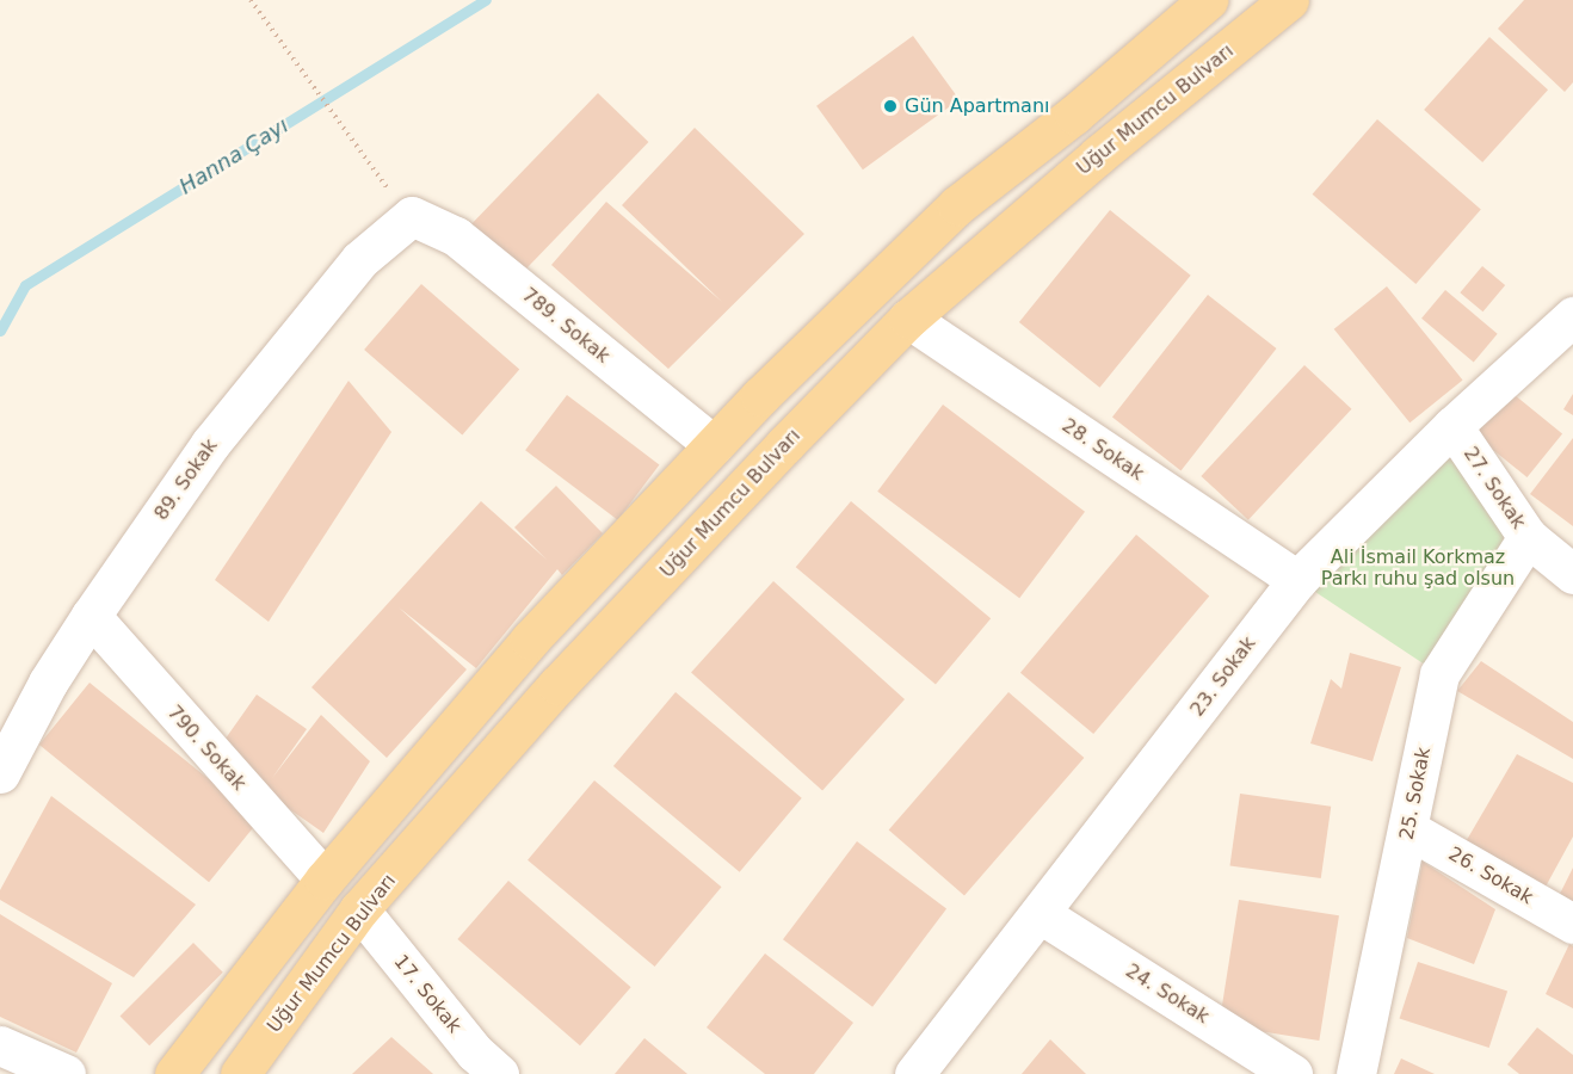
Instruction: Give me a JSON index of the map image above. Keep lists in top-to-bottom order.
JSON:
{
  "streets": {
    "main road": ["Uğur Mumcu Bulvarı"],
    "street": [
      "789. Sokak",
      "28. Sokak",
      "89. Sokak",
      "27. Sokak",
      "23. Sokak",
      "790. Sokak",
      "25. Sokak",
      "26. Sokak",
      "17. Sokak",
      "24. Sokak"
    ]
  },
  "crossings": [
    ["Uğur Mumcu Bulvarı", "28. Sokak"],
    ["Uğur Mumcu Bulvarı", "17. Sokak"],
    ["789. Sokak", "89. Sokak"],
    ["28. Sokak", "23. Sokak"],
    ["89. Sokak", "790. Sokak"],
    ["27. Sokak", "23. Sokak"],
    ["27. Sokak", "25. Sokak"],
    ["23. Sokak", "24. Sokak"],
    ["25. Sokak", "26. Sokak"]
  ],
  "water": ["Hanna Çayı"],
  "parks": ["Ali İsmail Korkmaz Parkı ruhu şad olsun"],
  "places": ["Gün Apartmanı"]
}
